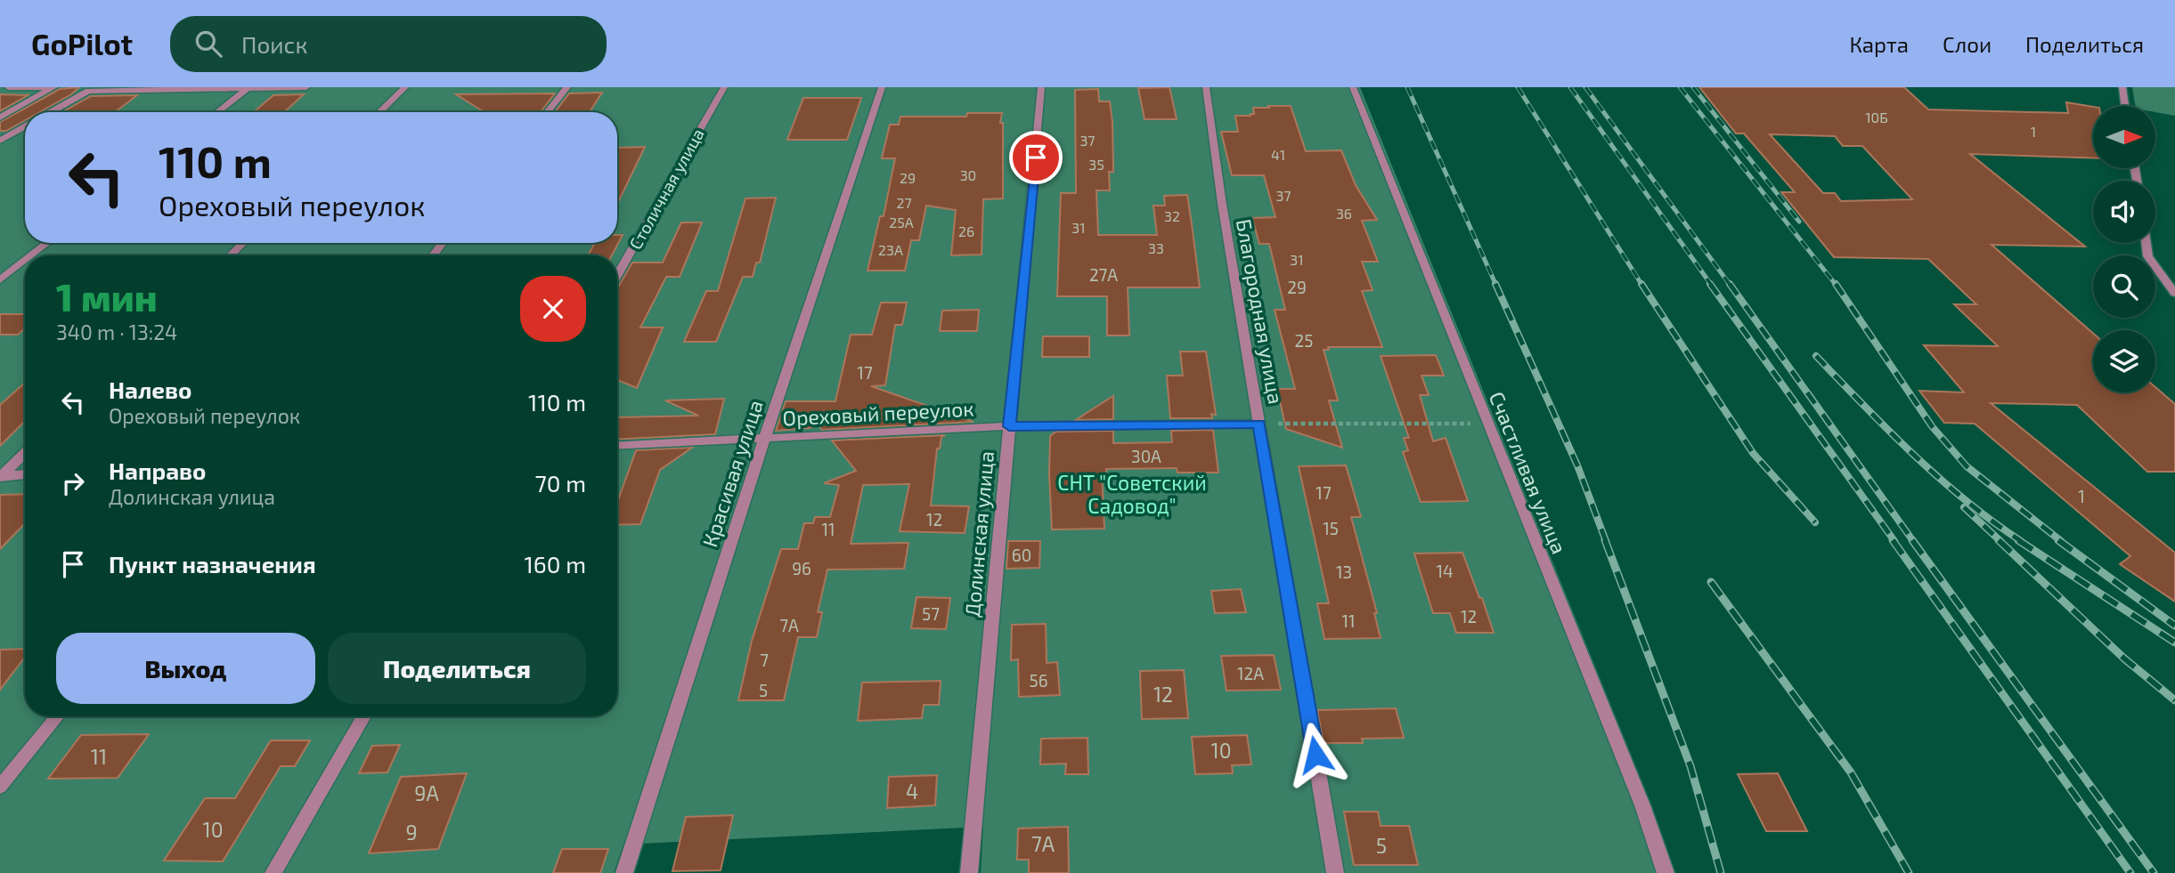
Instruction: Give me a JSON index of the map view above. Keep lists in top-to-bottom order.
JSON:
{
  "streets": {
    "street": [
      "Столичная улица",
      "Благородная улица",
      "Ореховый переулок",
      "Счастливая улица",
      "Красивая улица",
      "Долинская улица"
    ]
  },
  "crossings": [
    ["Благородная улица", "Ореховый переулок"],
    ["Ореховый переулок", "Красивая улица"],
    ["Ореховый переулок", "Долинская улица"]
  ],
  "parks": ["СНТ \"Советский Садовод\""],
  "house_numbers": [
    "10Б",
    "1",
    "37",
    "41",
    "35",
    "30",
    "29",
    "37",
    "27",
    "36",
    "32",
    "25А",
    "31",
    "26",
    "33",
    "23А",
    "31",
    "27А",
    "29",
    "25",
    "17",
    "30А",
    "17",
    "1",
    "12",
    "15",
    "11",
    "60",
    "96",
    "14",
    "13",
    "57",
    "12",
    "11",
    "7А",
    "7",
    "12А",
    "56",
    "5",
    "12",
    "10",
    "11",
    "4",
    "9А",
    "10",
    "9",
    "7А",
    "5"
  ],
  "north": "right",
  "page": {
    "header": "GoPilot",
    "search": "Поиск",
    "nav": ["Карта", "Слои", "Поделиться"],
    "turn": ["110 m", "Ореховый переулок"],
    "heading": ["1 мин", "340 m · 13:24"],
    "list": [
      {
        "name": "Налево",
        "note": "Ореховый переулок",
        "value": "110 m"
      },
      {
        "name": "Направо",
        "note": "Долинская улица",
        "value": "70 m"
      },
      {
        "name": "Пункт назначения",
        "value": "160 m"
      }
    ],
    "buttons": ["Выход", "Поделиться"]
  }
}
